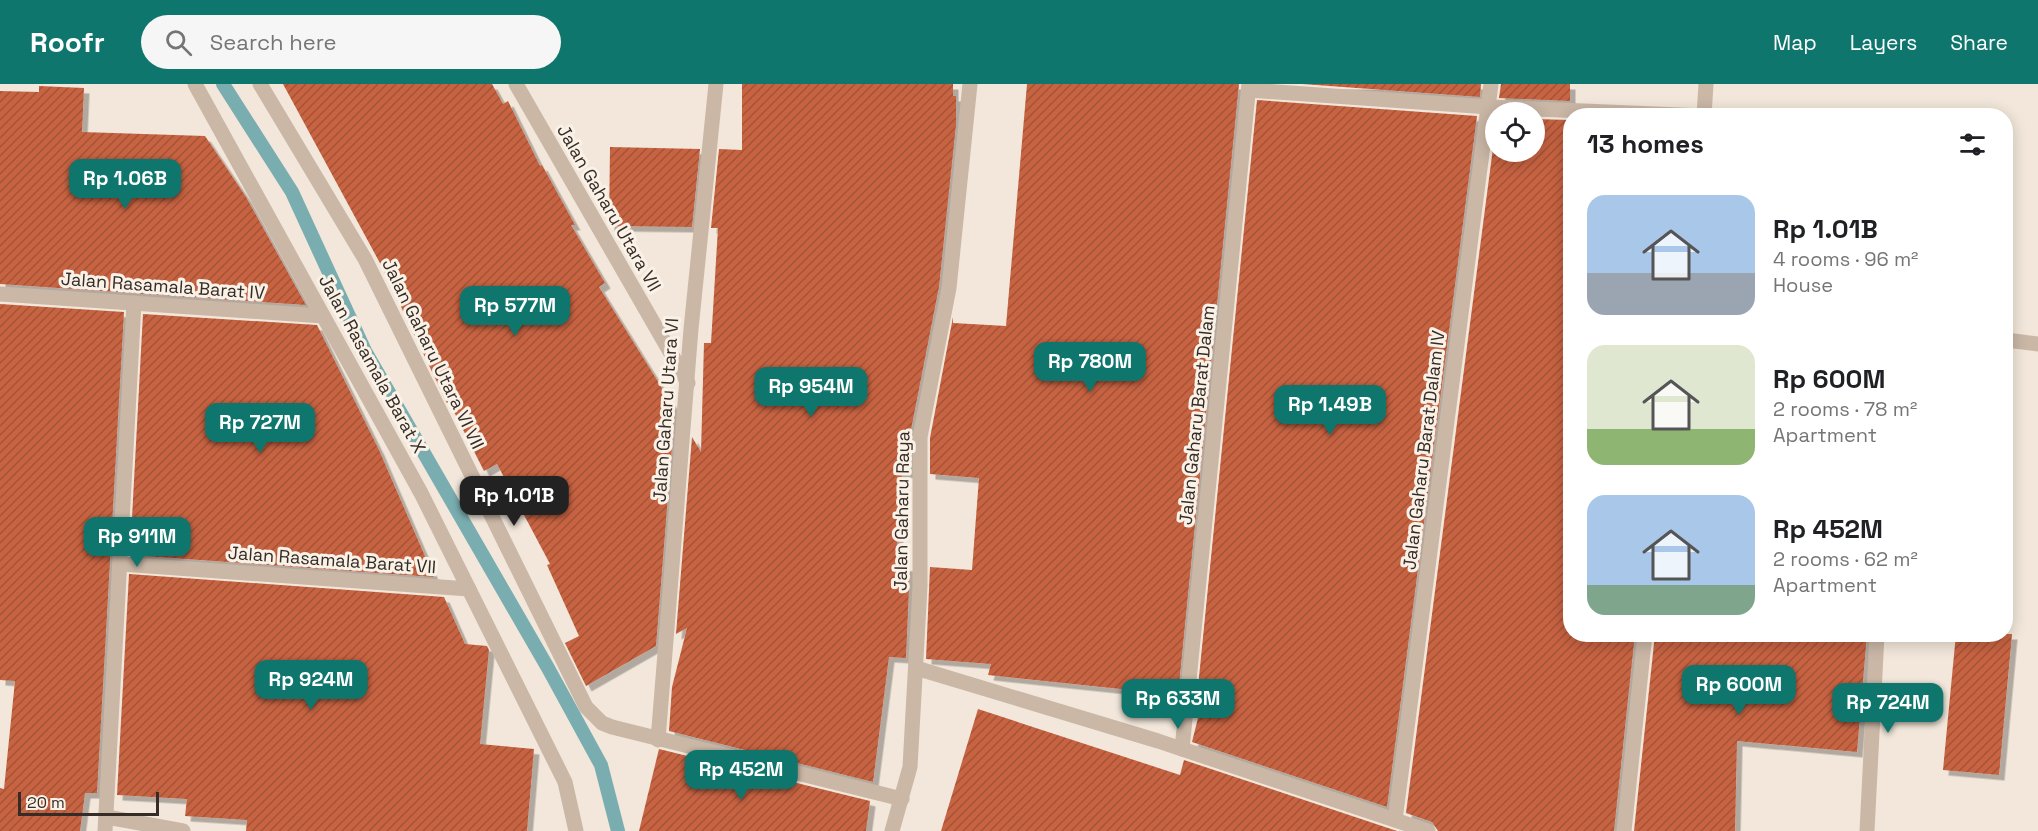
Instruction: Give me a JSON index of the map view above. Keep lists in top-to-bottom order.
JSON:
{
  "streets": {
    "street": [
      "Jalan Gaharu Utara VII",
      "Jalan Rasamala Barat IV",
      "Jalan Gaharu Utara VI VII",
      "Jalan Rasamala Barat X",
      "Jalan Gaharu Utara VI",
      "Jalan Gaharu Barat Dalam",
      "Jalan Gaharu Barat Dalam IV",
      "Jalan Gaharu Raya",
      "Jalan Rasamala Barat VII"
    ]
  },
  "crossings": [
    ["Jalan Gaharu Utara VII", "Jalan Gaharu Utara VI"],
    ["Jalan Rasamala Barat IV", "Jalan Rasamala Barat X"],
    ["Jalan Gaharu Utara VI VII", "Jalan Gaharu Utara VI"],
    ["Jalan Gaharu Utara VI VII", "Jalan Gaharu Raya"],
    ["Jalan Rasamala Barat X", "Jalan Rasamala Barat VII"]
  ],
  "scale_bar": "20 m",
  "page": {
    "header": "Roofr",
    "search": "Search here",
    "nav": ["Map", "Layers", "Share"],
    "heading": "13 homes",
    "price": [
      "Rp 1.06B",
      "Rp 577M",
      "Rp 780M",
      "Rp 954M",
      "Rp 1.49B",
      "Rp 727M",
      "Rp 1.01B",
      "Rp 911M",
      "Rp 924M",
      "Rp 600M",
      "Rp 633M",
      "Rp 724M",
      "Rp 452M"
    ],
    "list": [
      {
        "name": "Rp 1.01B",
        "note": "4 rooms · 96 m² · House"
      },
      {
        "name": "Rp 600M",
        "note": "2 rooms · 78 m² · Apartment"
      },
      {
        "name": "Rp 452M",
        "note": "2 rooms · 62 m² · Apartment"
      }
    ],
    "scale": "20 m"
  }
}
